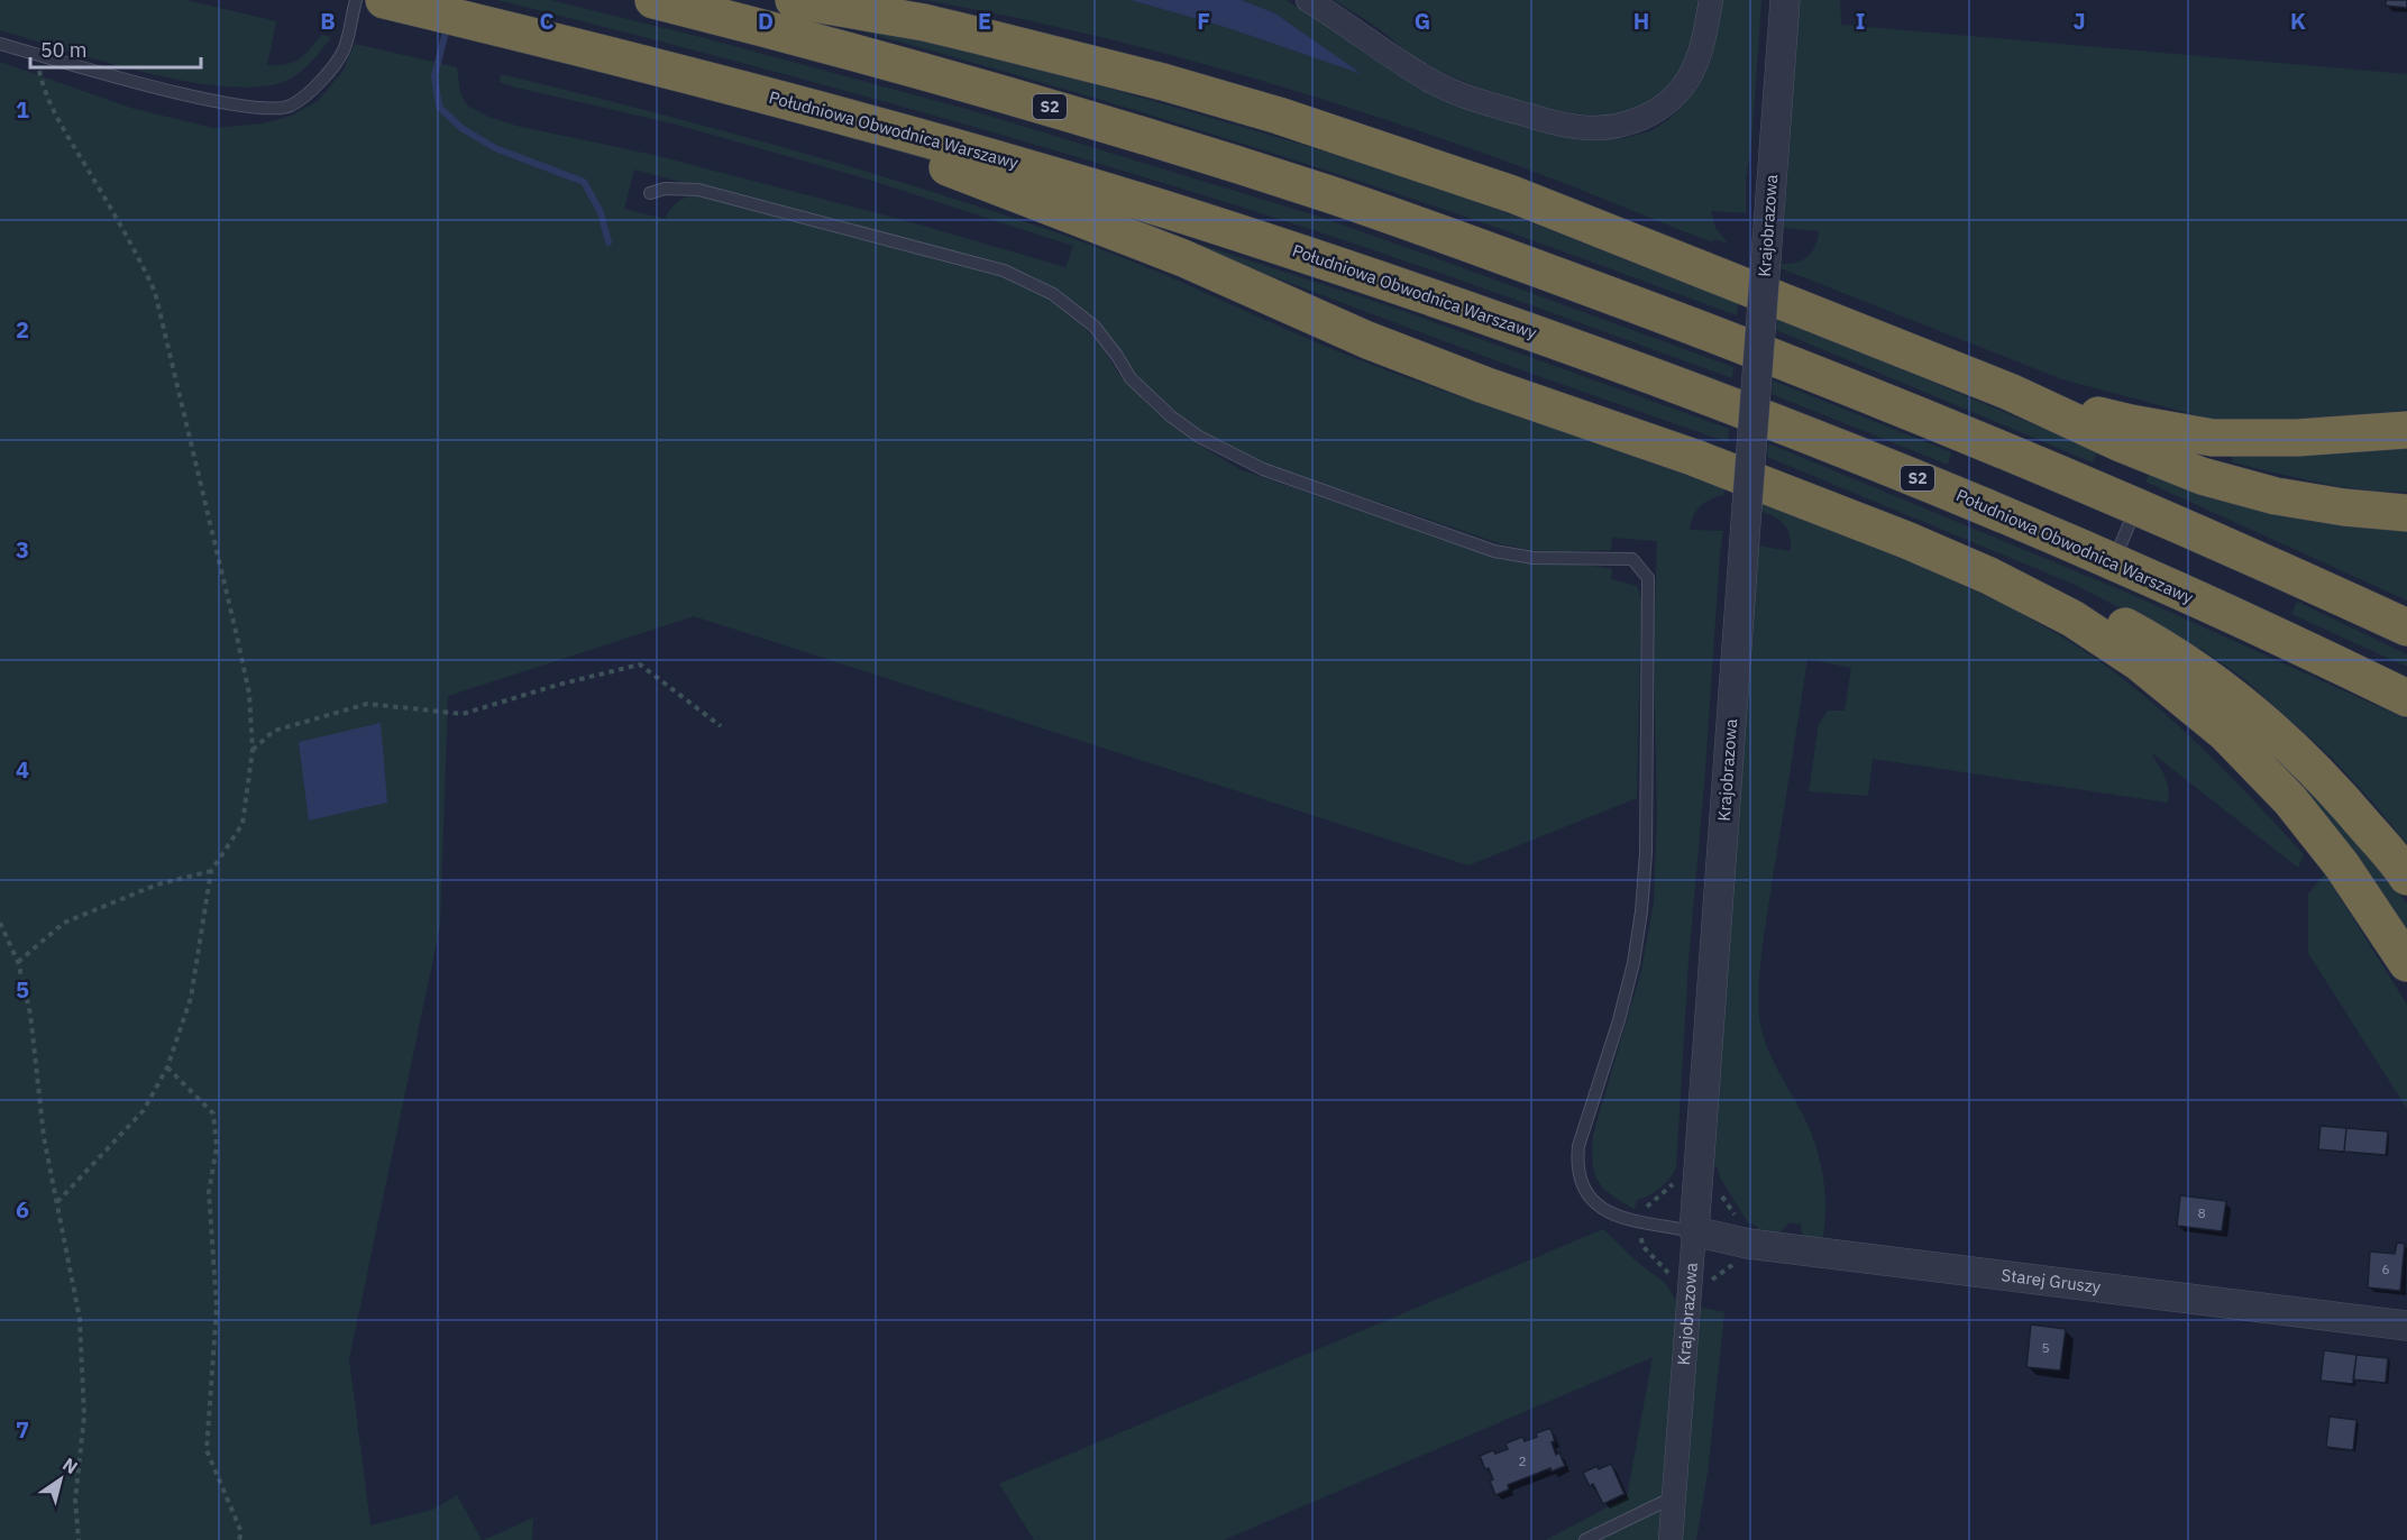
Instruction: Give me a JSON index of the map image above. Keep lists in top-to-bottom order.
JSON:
{
  "streets": {
    "highway": ["S2", "Południowa Obwodnica Warszawy"],
    "street": ["Krajobrazowa", "Starej Gruszy"]
  },
  "crossings": [
    ["Krajobrazowa", "Starej Gruszy"]
  ],
  "house_numbers": [
    "8",
    "6",
    "5",
    "2"
  ],
  "scale_bar": "50 m",
  "north": "top right",
  "grid": {
    "columns": [
      "B",
      "C",
      "D",
      "E",
      "F",
      "G",
      "H",
      "I",
      "J",
      "K"
    ],
    "rows": [
      "1",
      "2",
      "3",
      "4",
      "5",
      "6",
      "7"
    ]
  }
}
